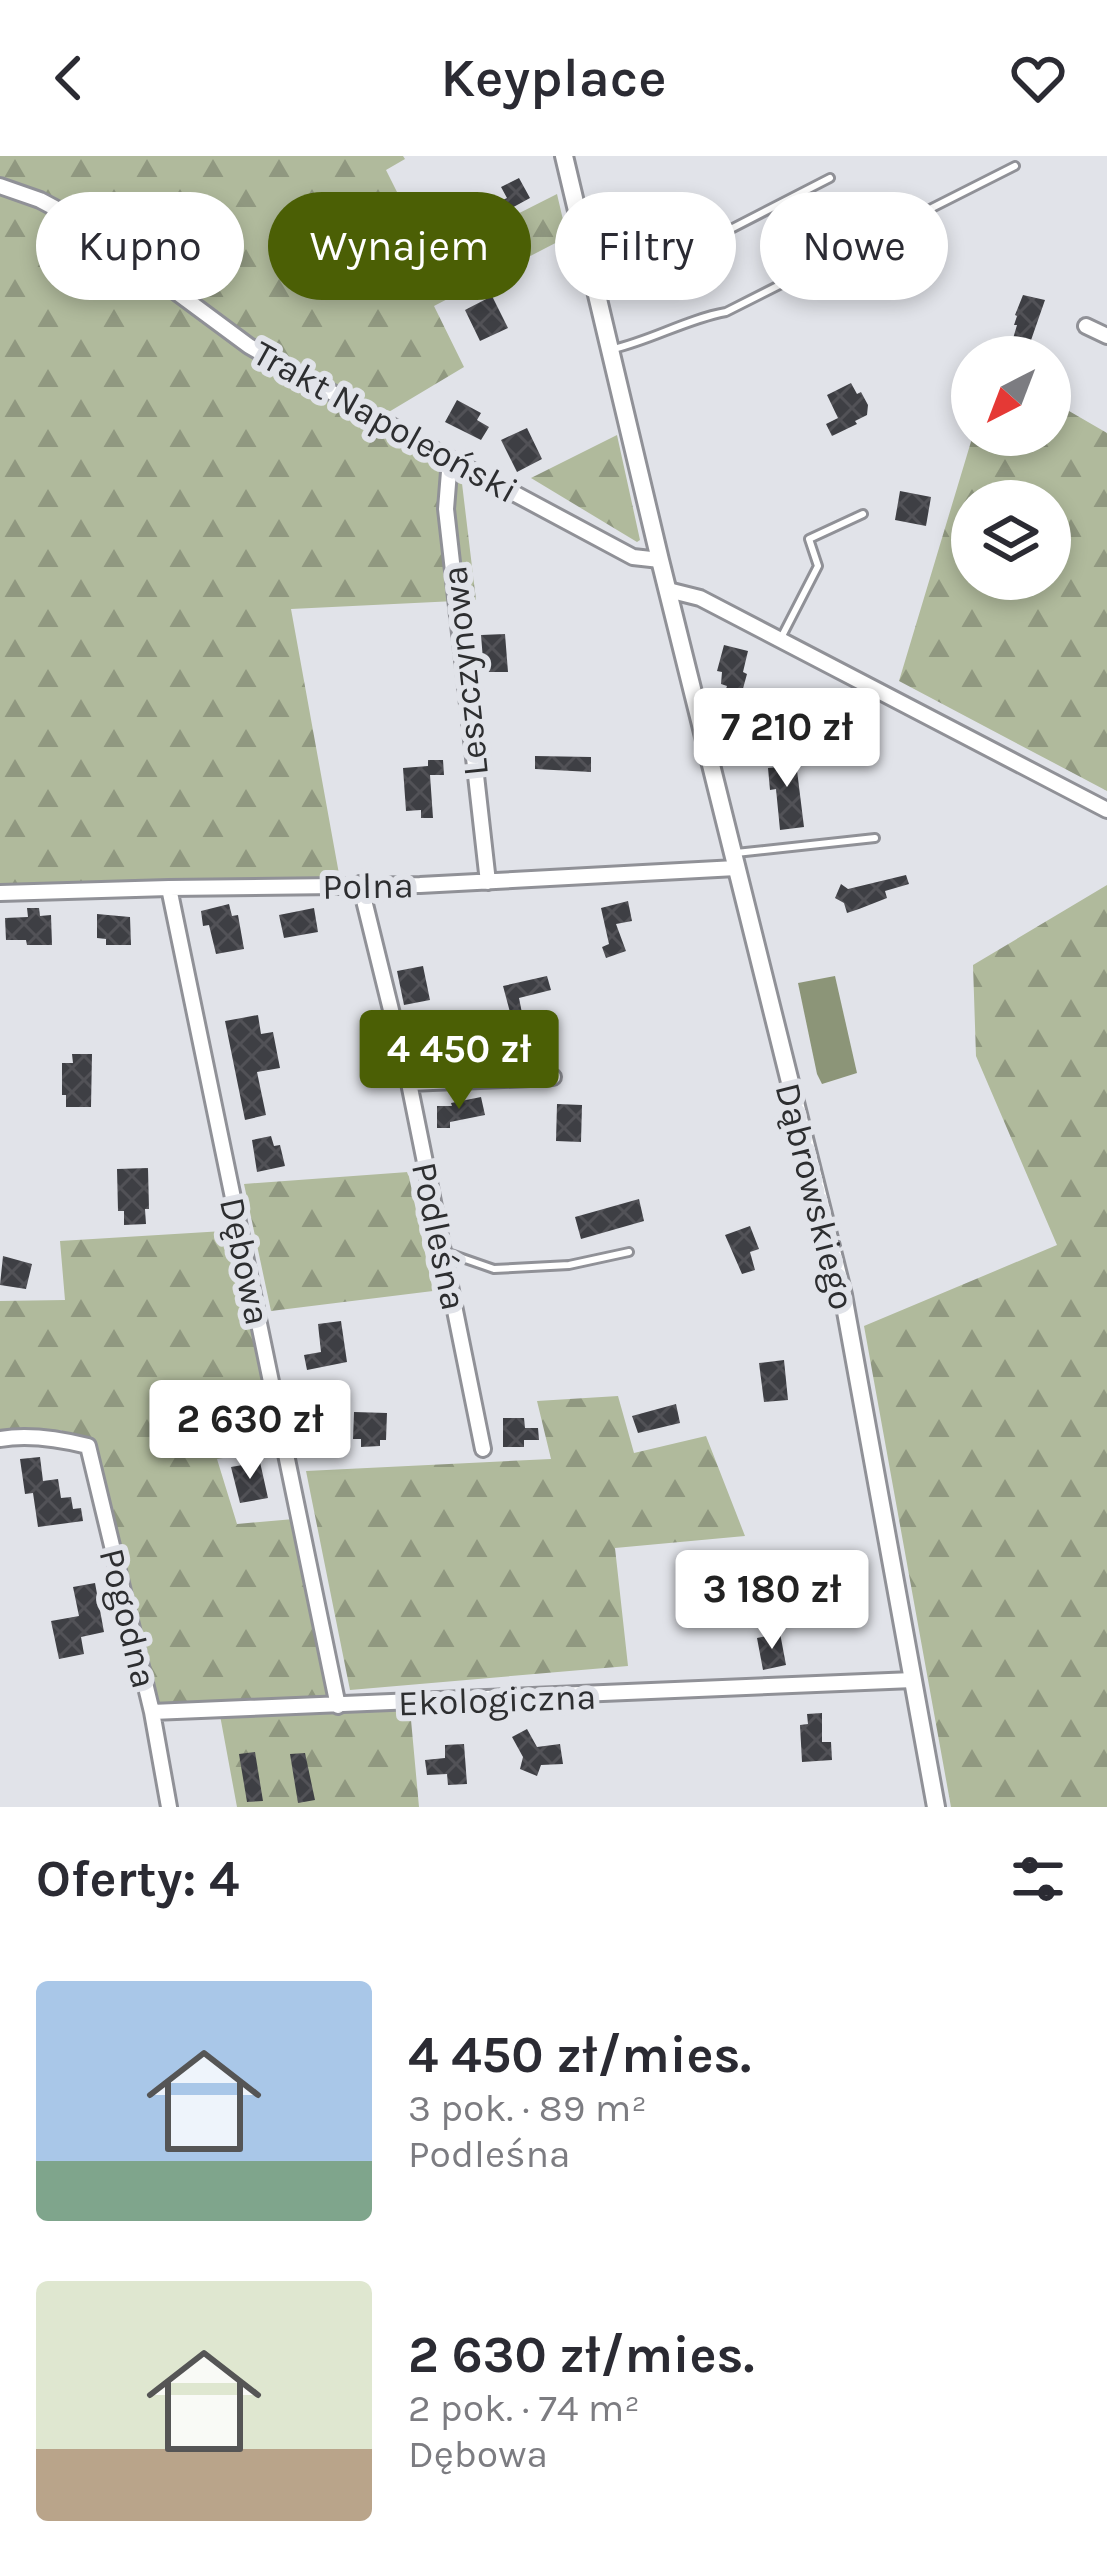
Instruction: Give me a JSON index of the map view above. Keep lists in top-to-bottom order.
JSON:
{
  "streets": {
    "street": [
      "Trakt Napoleoński",
      "Leszczynowa",
      "Polna",
      "Dąbrowskiego",
      "Podleśna",
      "Dębowa",
      "Pogodna",
      "Ekologiczna"
    ]
  },
  "crossings": [
    ["Trakt Napoleoński", "Leszczynowa"],
    ["Trakt Napoleoński", "Dąbrowskiego"],
    ["Leszczynowa", "Polna"],
    ["Polna", "Dąbrowskiego"],
    ["Polna", "Podleśna"],
    ["Polna", "Dębowa"],
    ["Dąbrowskiego", "Ekologiczna"],
    ["Dębowa", "Ekologiczna"],
    ["Pogodna", "Ekologiczna"]
  ],
  "north": "bottom left",
  "page": {
    "header": "Keyplace",
    "chip": [
      "Kupno",
      "Wynajem",
      "Filtry",
      "Nowe"
    ],
    "price": [
      "7 210 zł",
      "4 450 zł",
      "2 630 zł",
      "3 180 zł"
    ],
    "heading": "Oferty: 4",
    "list": [
      {
        "name": "4 450 zł/mies.",
        "note": "3 pok. · 89 m² · Podleśna"
      },
      {
        "name": "2 630 zł/mies.",
        "note": "2 pok. · 74 m² · Dębowa"
      }
    ]
  }
}
